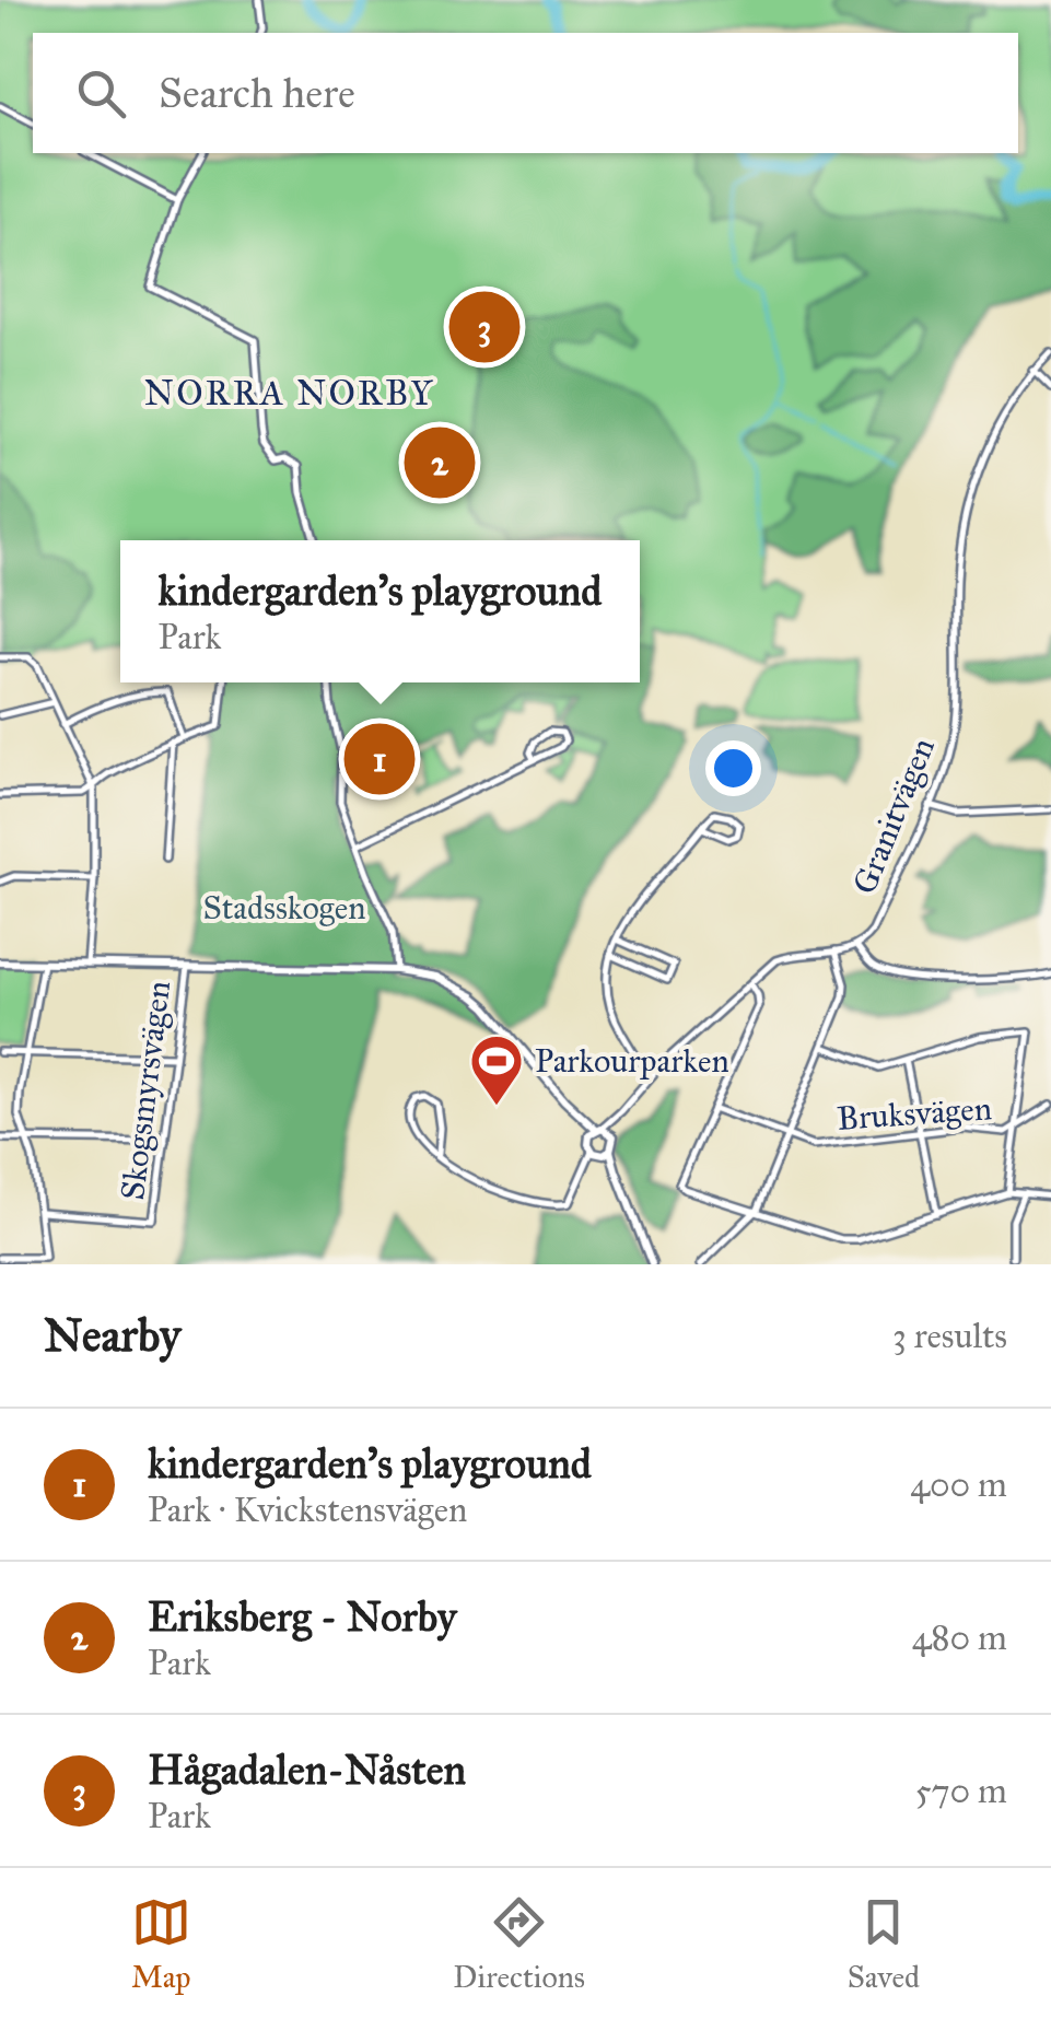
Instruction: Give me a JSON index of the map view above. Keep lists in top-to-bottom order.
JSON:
{
  "streets": {
    "street": ["Granitvägen", "Skogsmyrsvägen", "Bruksvägen"]
  },
  "districts": ["NORRA NORBY"],
  "parks": ["Stadsskogen"],
  "places": {
    "sports": ["Parkourparken"]
  },
  "page": {
    "search": "Search here",
    "pins": ["3", "2", "1"],
    "popup": ["kindergarden's playground", "Park"],
    "heading": ["Nearby", "3 results"],
    "list": [
      {
        "mark": "1",
        "name": "kindergarden's playground",
        "note": "Park · Kvickstensvägen",
        "value": "400 m"
      },
      {
        "mark": "2",
        "name": "Eriksberg - Norby",
        "note": "Park",
        "value": "480 m"
      },
      {
        "mark": "3",
        "name": "Hågadalen-Nåsten",
        "note": "Park",
        "value": "570 m"
      }
    ],
    "nav": ["Map", "Directions", "Saved"]
  }
}
